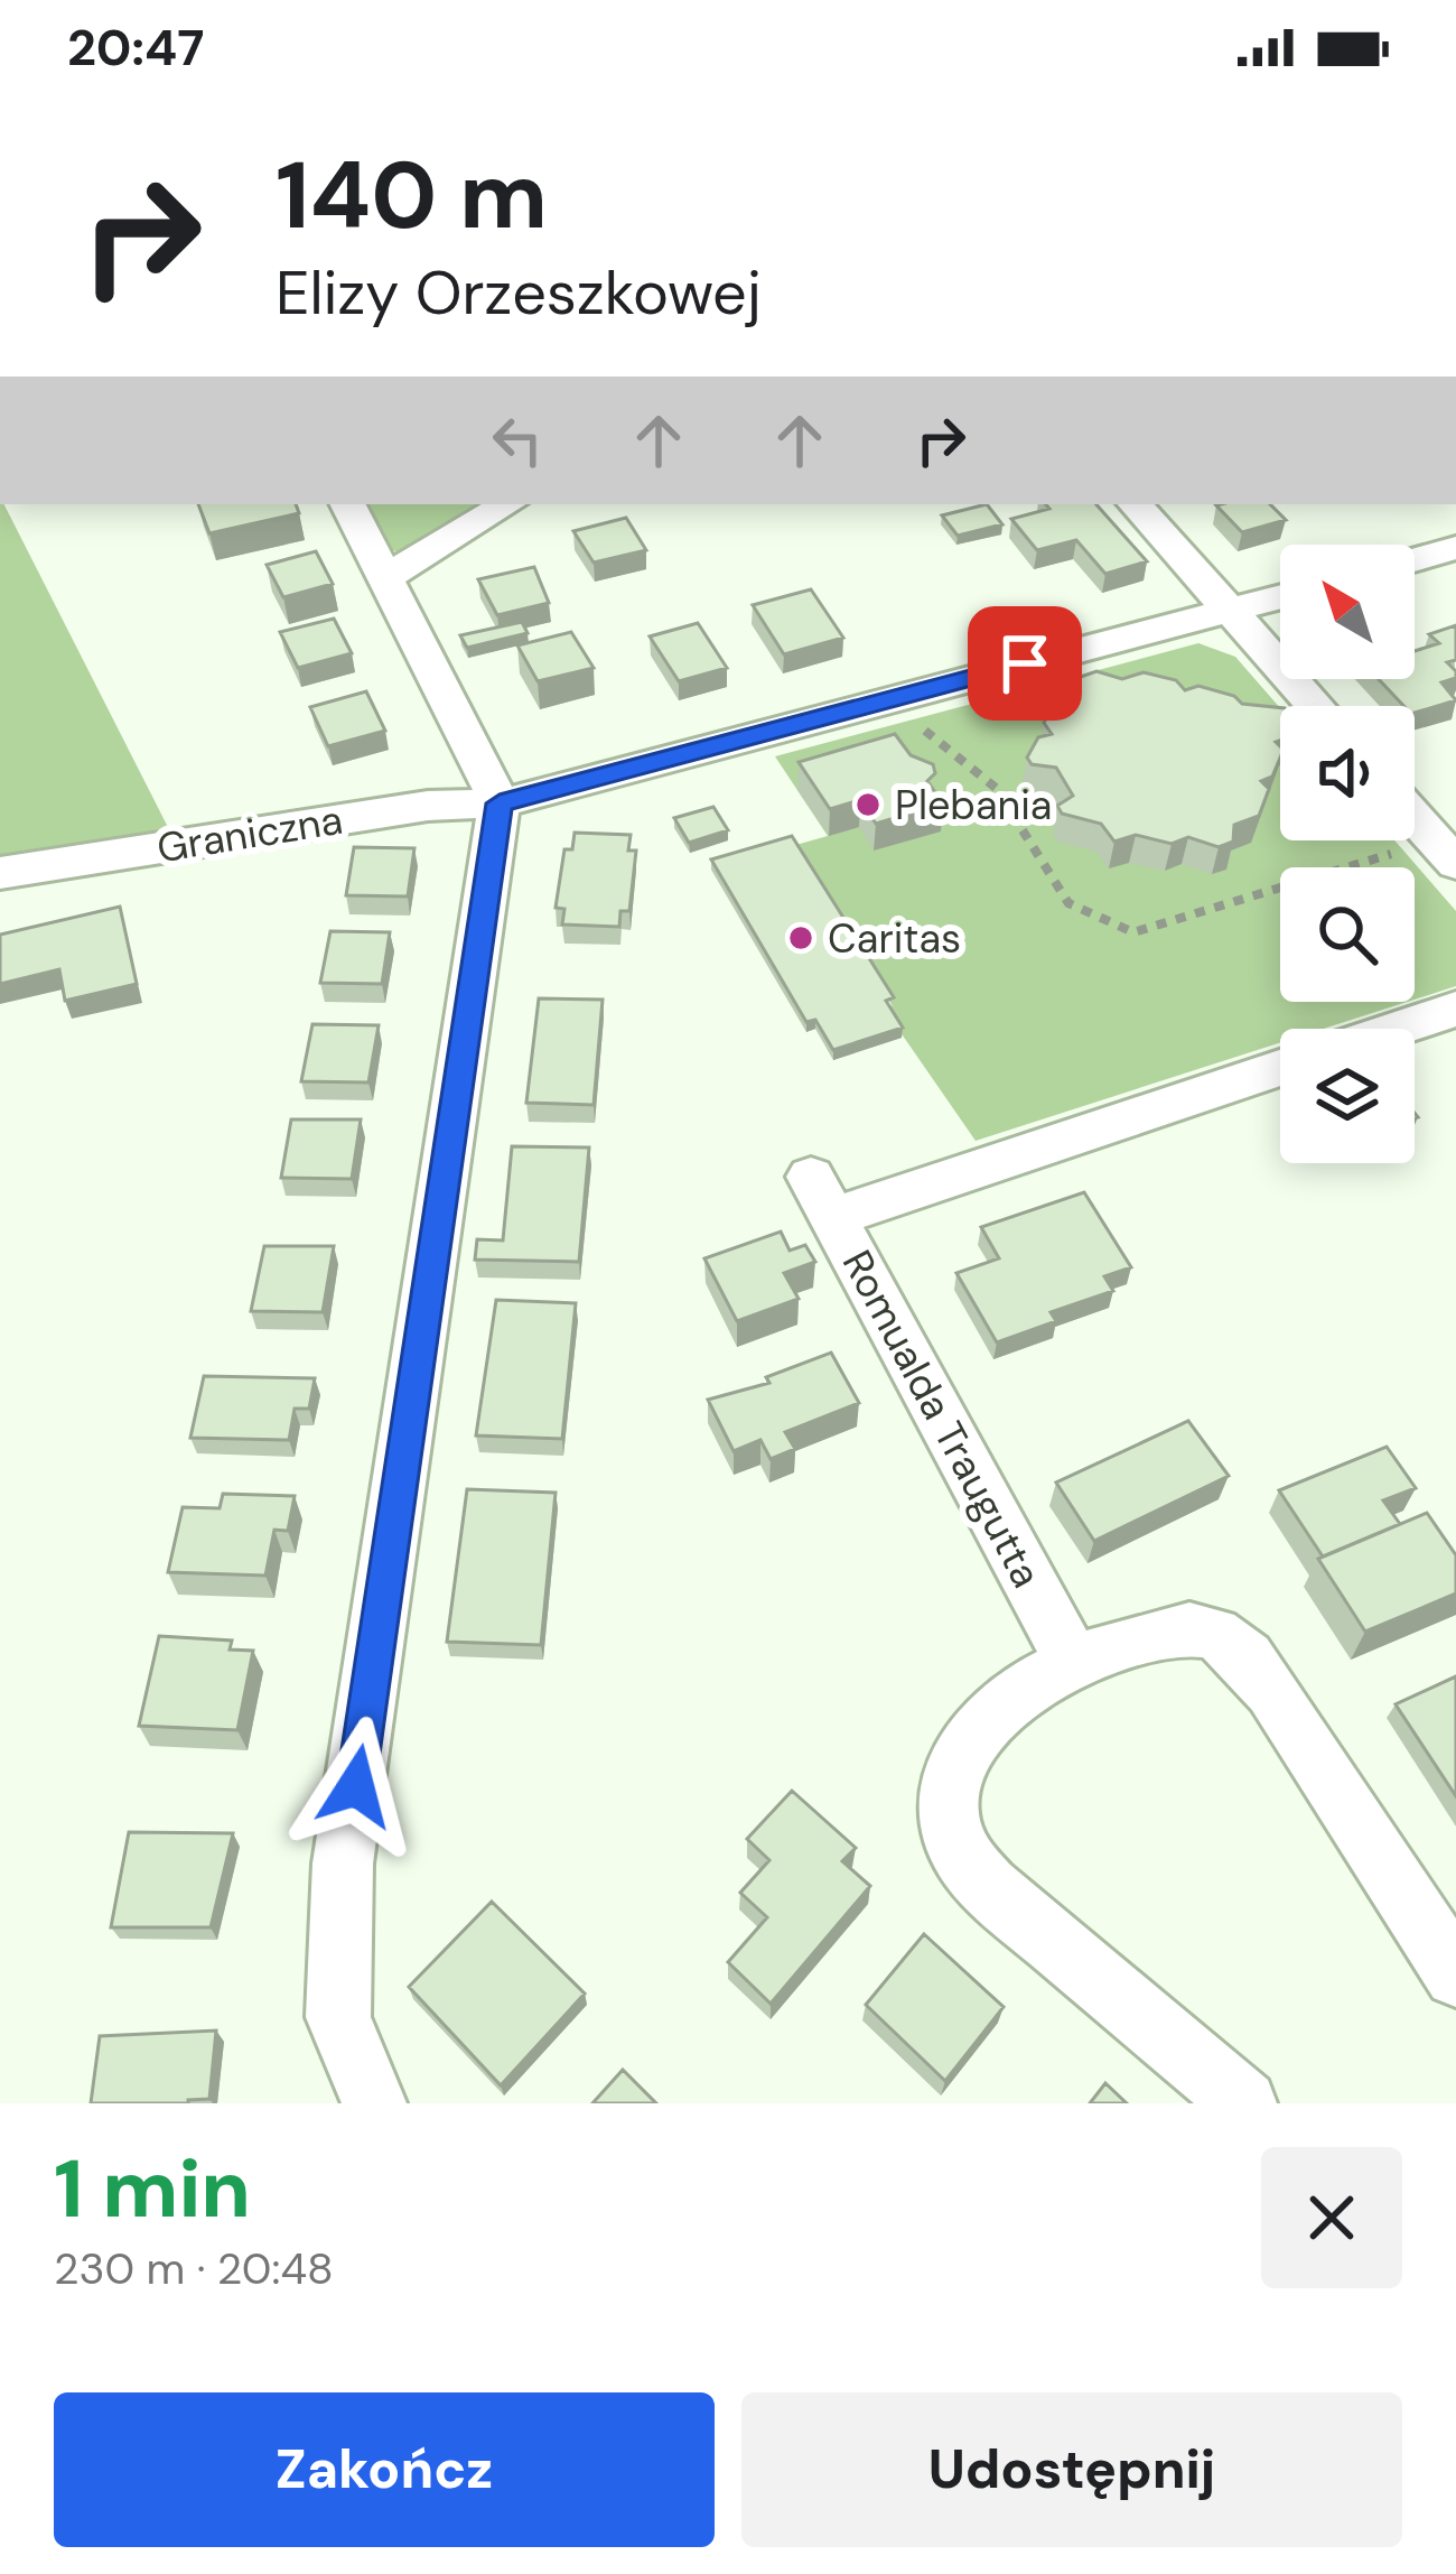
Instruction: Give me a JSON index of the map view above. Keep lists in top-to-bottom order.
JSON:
{
  "streets": {
    "street": ["Graniczna", "Romualda Traugutta"]
  },
  "places": ["Plebania", "Caritas"],
  "north": "top left",
  "page": {
    "status": "20:47",
    "turn": ["140 m", "Elizy Orzeszkowej"],
    "heading": ["1 min", "230 m · 20:48"],
    "buttons": ["Zakończ", "Udostępnij"]
  }
}
